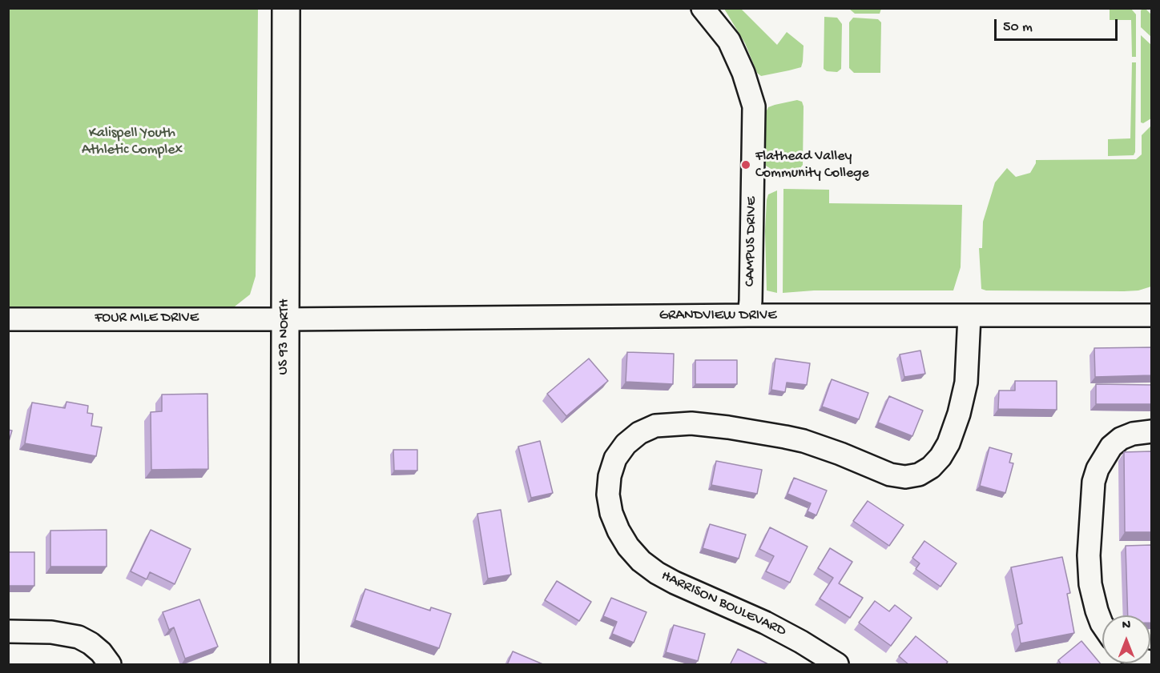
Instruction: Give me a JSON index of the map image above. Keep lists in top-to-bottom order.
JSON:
{
  "streets": {
    "main road": ["US 93 NORTH"],
    "street": [
      "CAMPUS DRIVE",
      "GRANDVIEW DRIVE",
      "FOUR MILE DRIVE",
      "HARRISON BOULEVARD"
    ]
  },
  "crossings": [
    ["CAMPUS DRIVE", "GRANDVIEW DRIVE"],
    ["GRANDVIEW DRIVE", "FOUR MILE DRIVE"],
    ["GRANDVIEW DRIVE", "US 93 NORTH"],
    ["GRANDVIEW DRIVE", "HARRISON BOULEVARD"],
    ["FOUR MILE DRIVE", "US 93 NORTH"]
  ],
  "parks": ["Kalispell Youth Athletic Complex"],
  "places": ["Flathead Valley Community College"],
  "scale_bar": "50 m",
  "north": "top"
}
